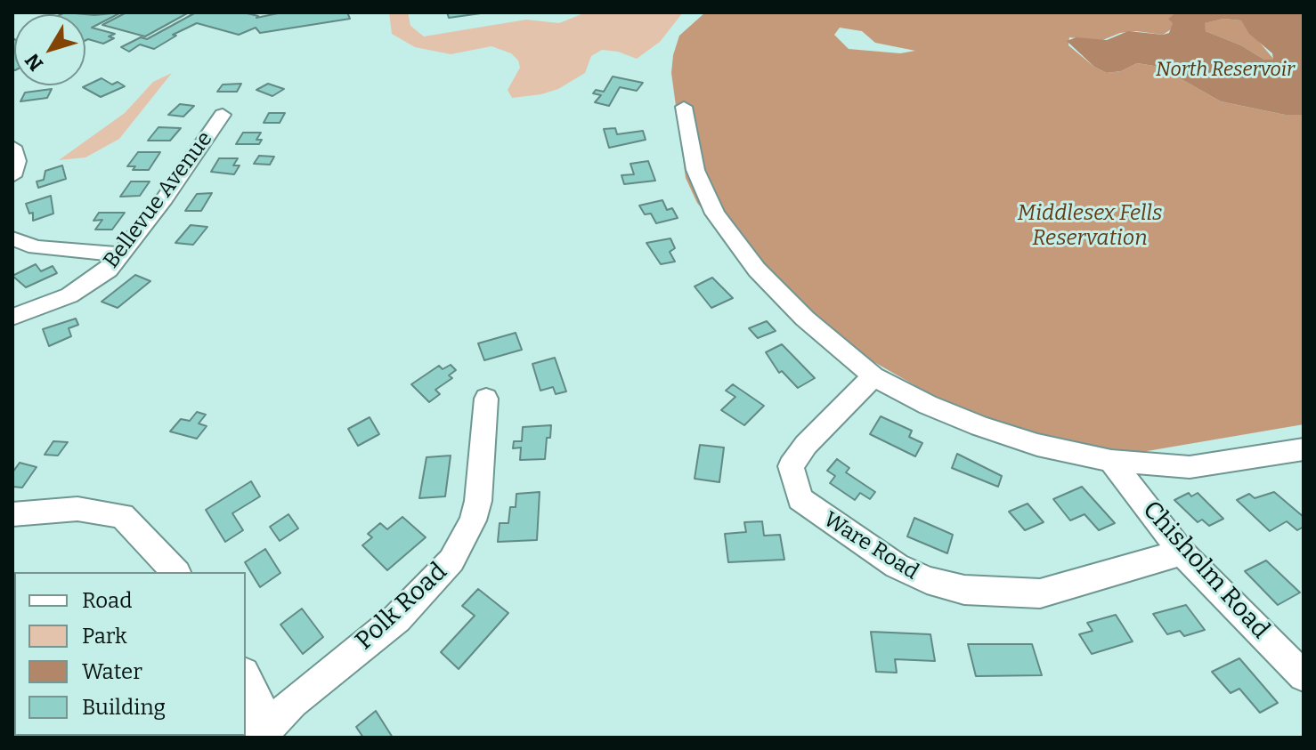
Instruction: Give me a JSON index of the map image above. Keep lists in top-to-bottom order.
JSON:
{
  "streets": {
    "street": [
      "Bellevue Avenue",
      "Ware Road",
      "Chisholm Road",
      "Polk Road"
    ]
  },
  "crossings": [
    ["Ware Road", "Chisholm Road"]
  ],
  "water": ["North Reservoir"],
  "parks": ["Middlesex Fells Reservation"],
  "legend": [
    "Road",
    "Park",
    "Water",
    "Building"
  ],
  "north": "bottom left"
}
